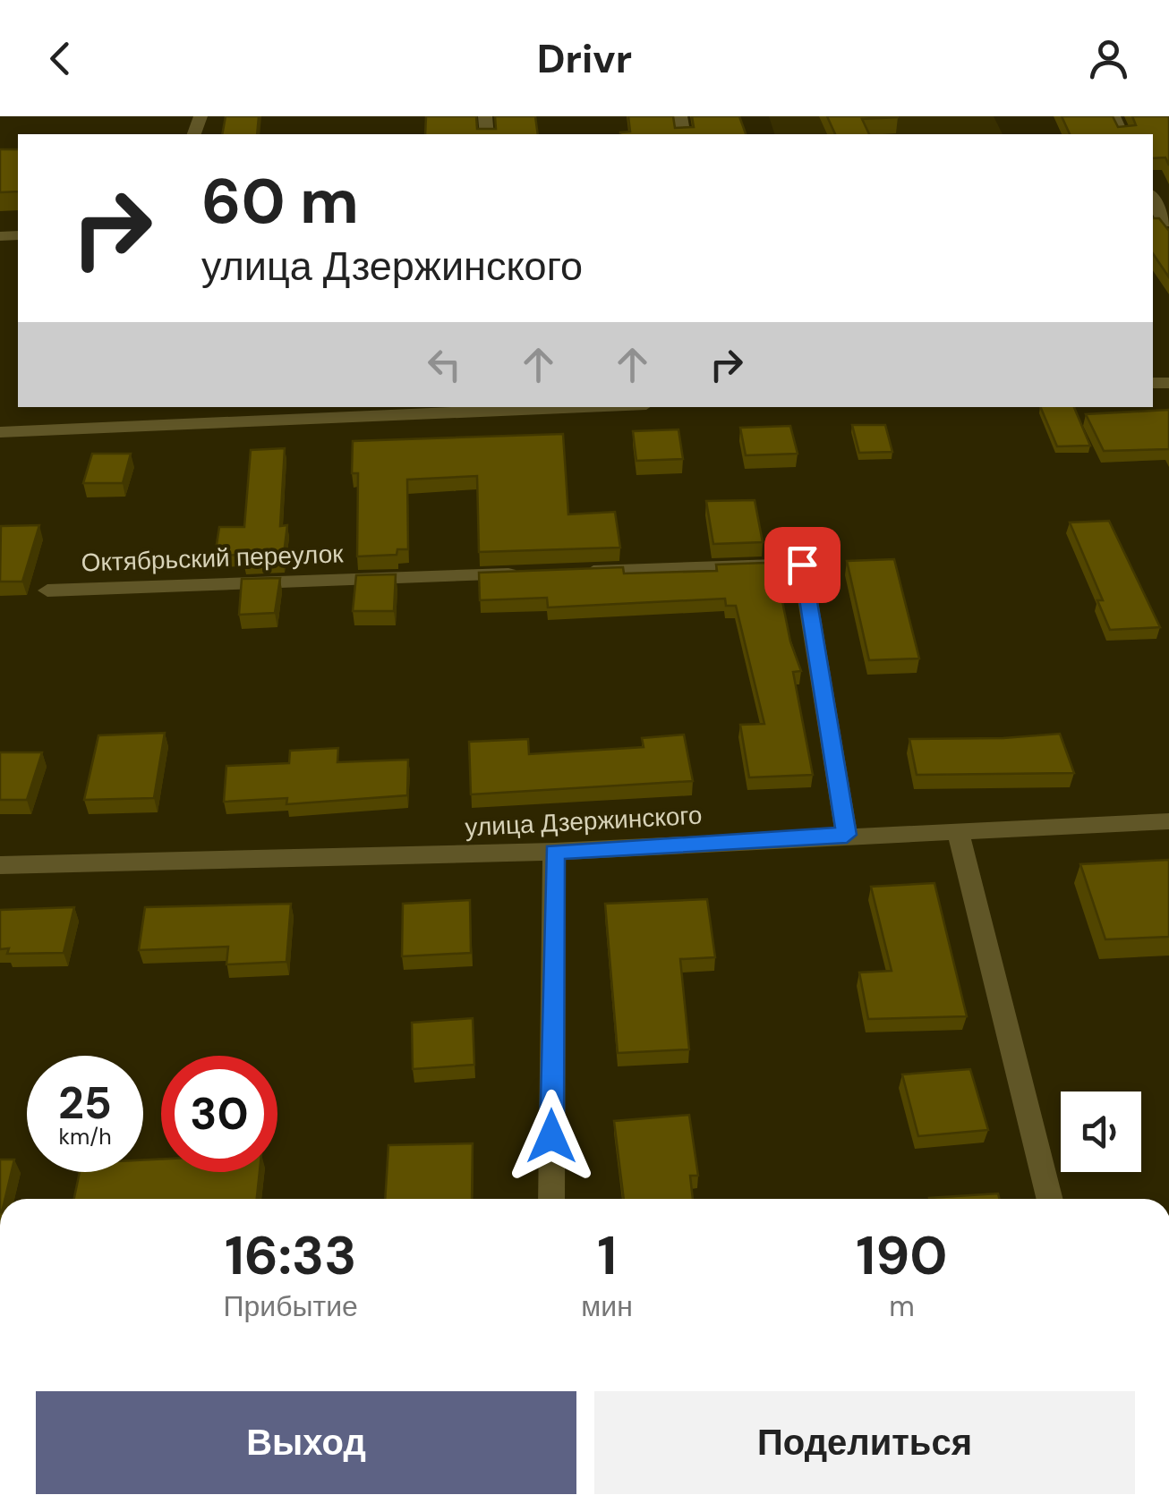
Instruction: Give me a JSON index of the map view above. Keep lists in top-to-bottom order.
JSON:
{
  "streets": {
    "street": ["Октябрьский переулок", "улица Дзержинского"]
  },
  "page": {
    "header": "Drivr",
    "turn": ["60 m", "улица Дзержинского"],
    "speed": "25 km/h",
    "limit": "30",
    "eta": [
      "16:33",
      "Прибытие",
      "1",
      "мин",
      "190",
      "m"
    ],
    "buttons": ["Выход", "Поделиться"]
  }
}
